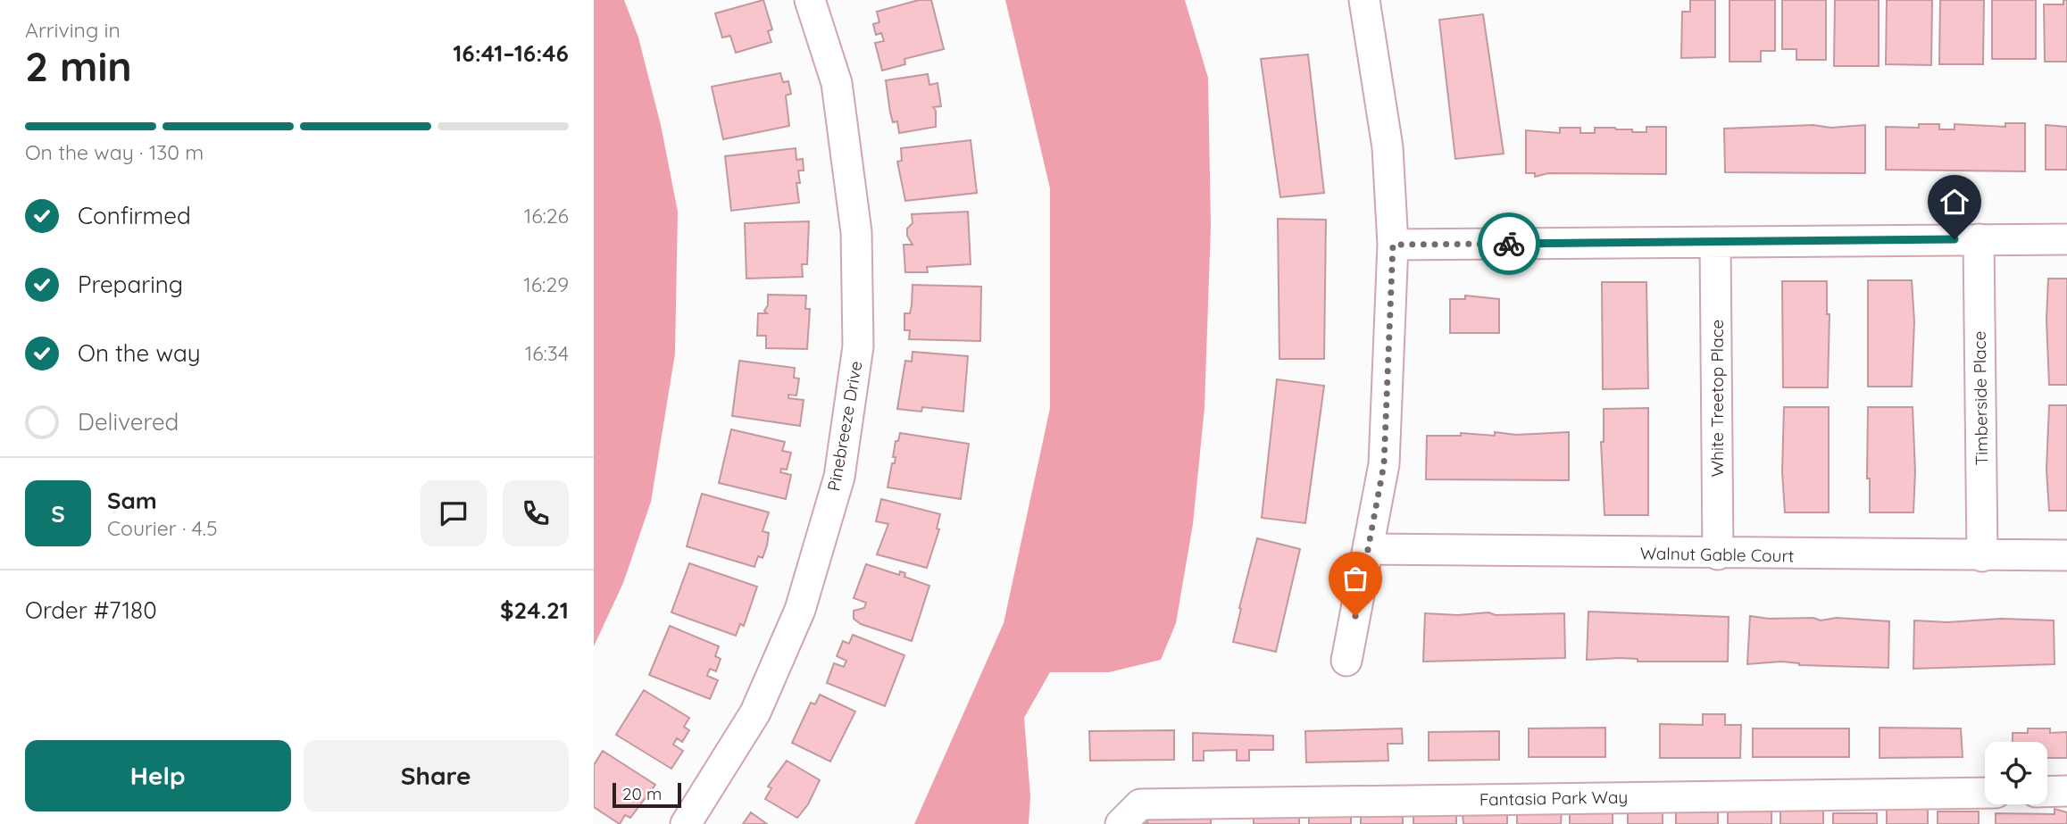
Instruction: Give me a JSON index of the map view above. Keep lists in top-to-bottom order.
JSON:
{
  "streets": {
    "street": [
      "White Treetop Place",
      "Timberside Place",
      "Pinebreeze Drive",
      "Walnut Gable Court",
      "Fantasia Park Way"
    ]
  },
  "crossings": [
    ["White Treetop Place", "Walnut Gable Court"],
    ["Timberside Place", "Walnut Gable Court"]
  ],
  "scale_bar": "20 m",
  "page": {
    "heading": ["2 min", "Arriving in", "16:41–16:46"],
    "panel": [
      "Sam",
      "Courier · 4.5",
      "Order #7180",
      "$24.21"
    ],
    "bar": "On the way · 130 m",
    "list": [
      ["Confirmed", "16:26"],
      ["Preparing", "16:29"],
      ["On the way", "16:34"],
      "Delivered"
    ],
    "round": "S",
    "buttons": ["Help", "Share"],
    "scale": "20 m"
  }
}
